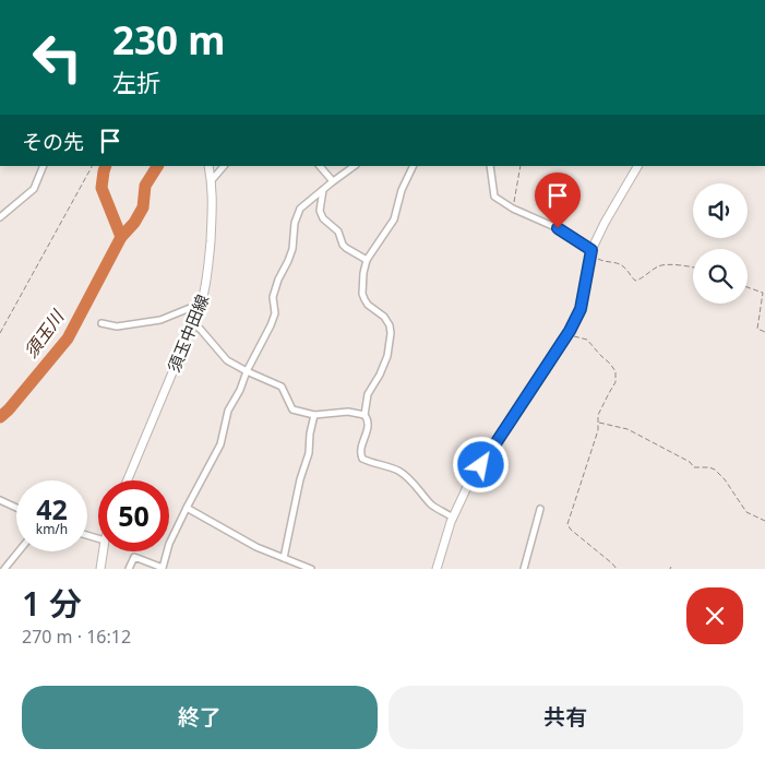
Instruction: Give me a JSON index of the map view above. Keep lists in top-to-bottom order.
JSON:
{
  "streets": {
    "main road": ["須玉中田線"]
  },
  "water": ["須玉川"],
  "page": {
    "turn": ["230 m", "左折"],
    "then": "その先",
    "speed": "42 km/h",
    "limit": "50",
    "heading": ["1 分", "270 m · 16:12"],
    "buttons": ["終了", "共有"]
  }
}
